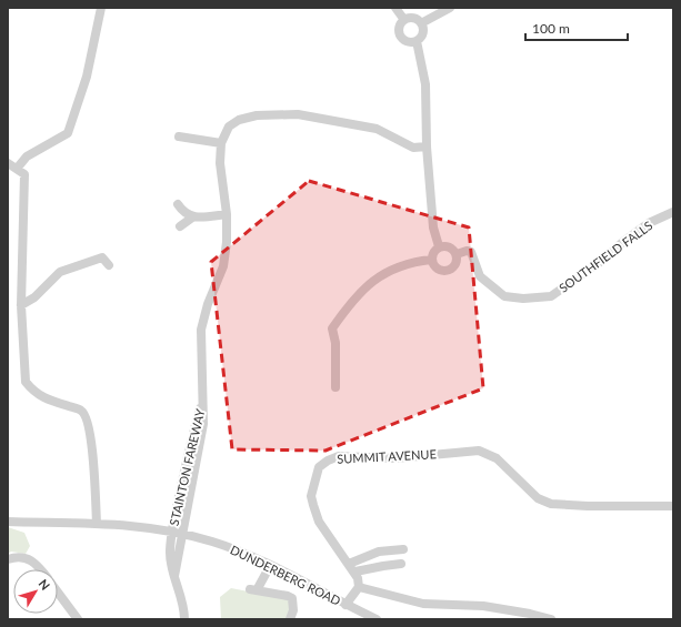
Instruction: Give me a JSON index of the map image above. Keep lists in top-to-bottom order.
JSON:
{
  "streets": {
    "street": [
      "SOUTHFIELD FALLS",
      "SUMMIT AVENUE",
      "STAINTON FAREWAY",
      "DUNDERBERG ROAD"
    ]
  },
  "crossings": [
    ["STAINTON FAREWAY", "DUNDERBERG ROAD"]
  ],
  "scale_bar": "100 m",
  "north": "top right"
}
